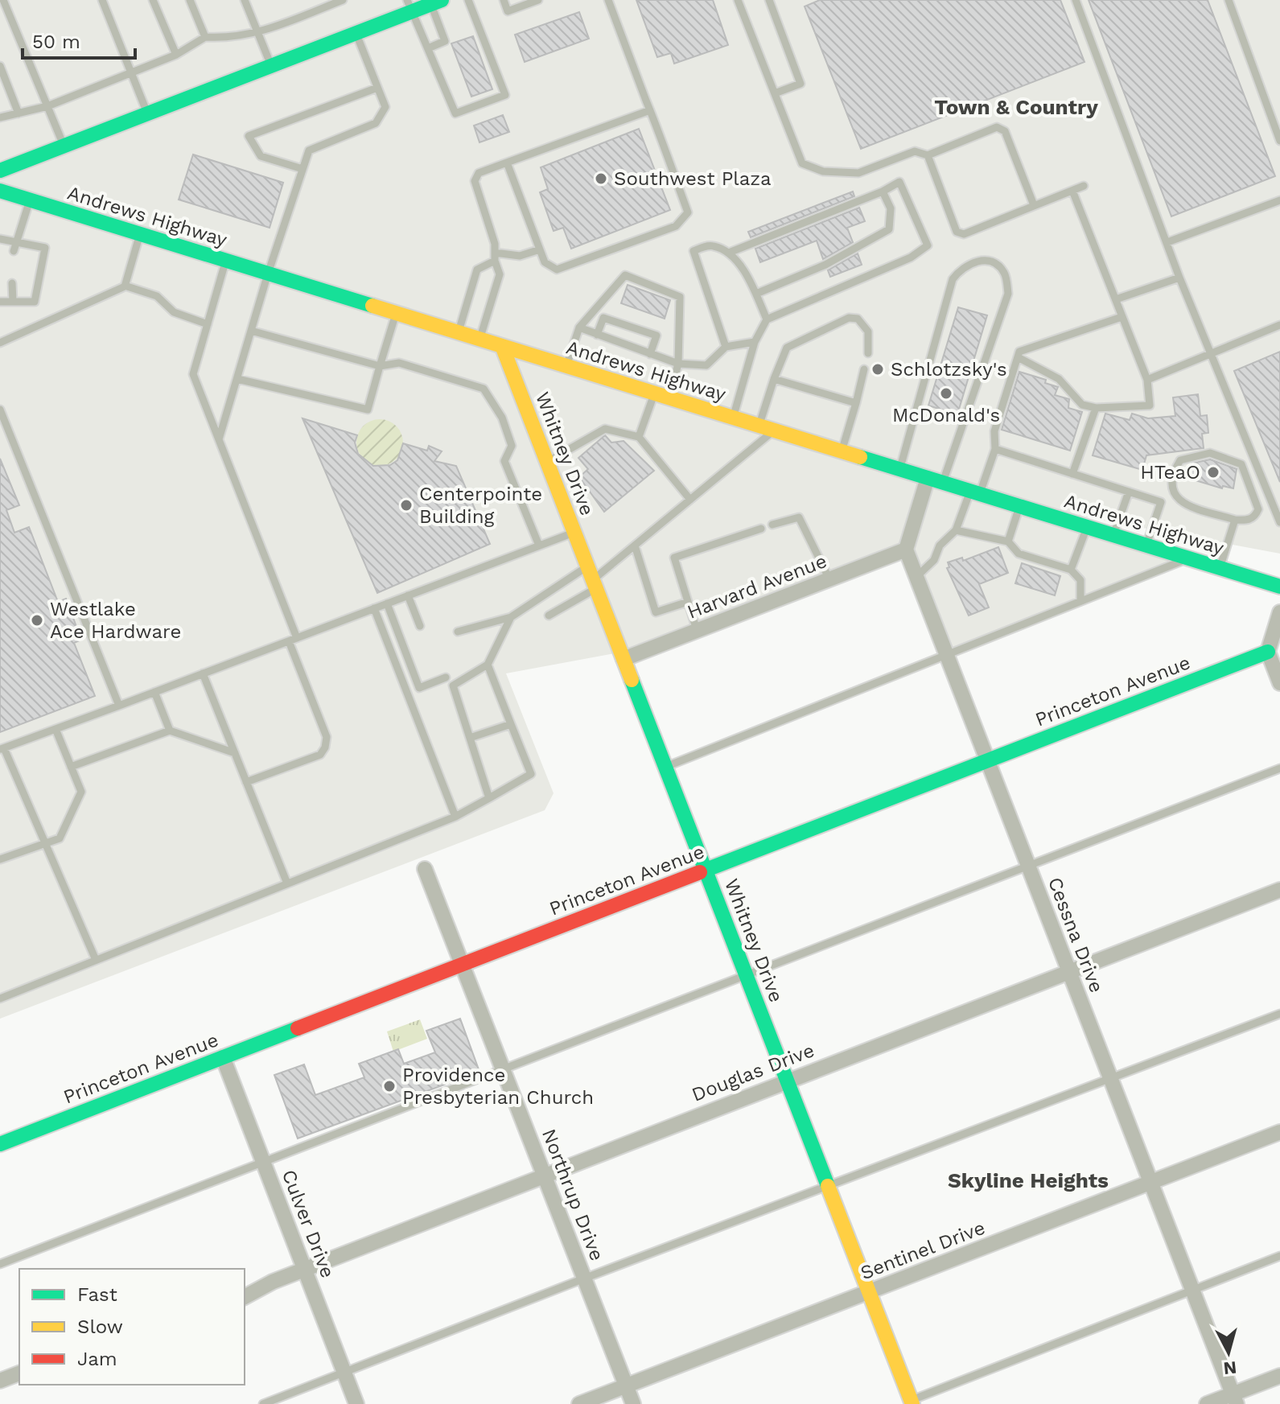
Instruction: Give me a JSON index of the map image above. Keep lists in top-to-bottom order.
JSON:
{
  "streets": {
    "street": [
      "Andrews Highway",
      "Whitney Drive",
      "Harvard Avenue",
      "Princeton Avenue",
      "Cessna Drive",
      "Douglas Drive",
      "Northrup Drive",
      "Culver Drive",
      "Sentinel Drive"
    ]
  },
  "crossings": [
    ["Andrews Highway", "Whitney Drive"],
    ["Whitney Drive", "Harvard Avenue"],
    ["Whitney Drive", "Princeton Avenue"],
    ["Whitney Drive", "Douglas Drive"],
    ["Whitney Drive", "Sentinel Drive"],
    ["Harvard Avenue", "Cessna Drive"],
    ["Princeton Avenue", "Cessna Drive"],
    ["Princeton Avenue", "Northrup Drive"],
    ["Princeton Avenue", "Culver Drive"],
    ["Cessna Drive", "Douglas Drive"],
    ["Cessna Drive", "Sentinel Drive"],
    ["Douglas Drive", "Northrup Drive"],
    ["Douglas Drive", "Culver Drive"],
    ["Northrup Drive", "Sentinel Drive"]
  ],
  "districts": ["Town & Country", "Skyline Heights"],
  "places": [
    "Southwest Plaza",
    "Schlotzsky's",
    "McDonald's",
    "HTeaO",
    "Centerpointe Building",
    "Westlake Ace Hardware",
    "Providence Presbyterian Church"
  ],
  "legend": ["Fast", "Slow", "Jam"],
  "scale_bar": "50 m",
  "north": "bottom"
}
